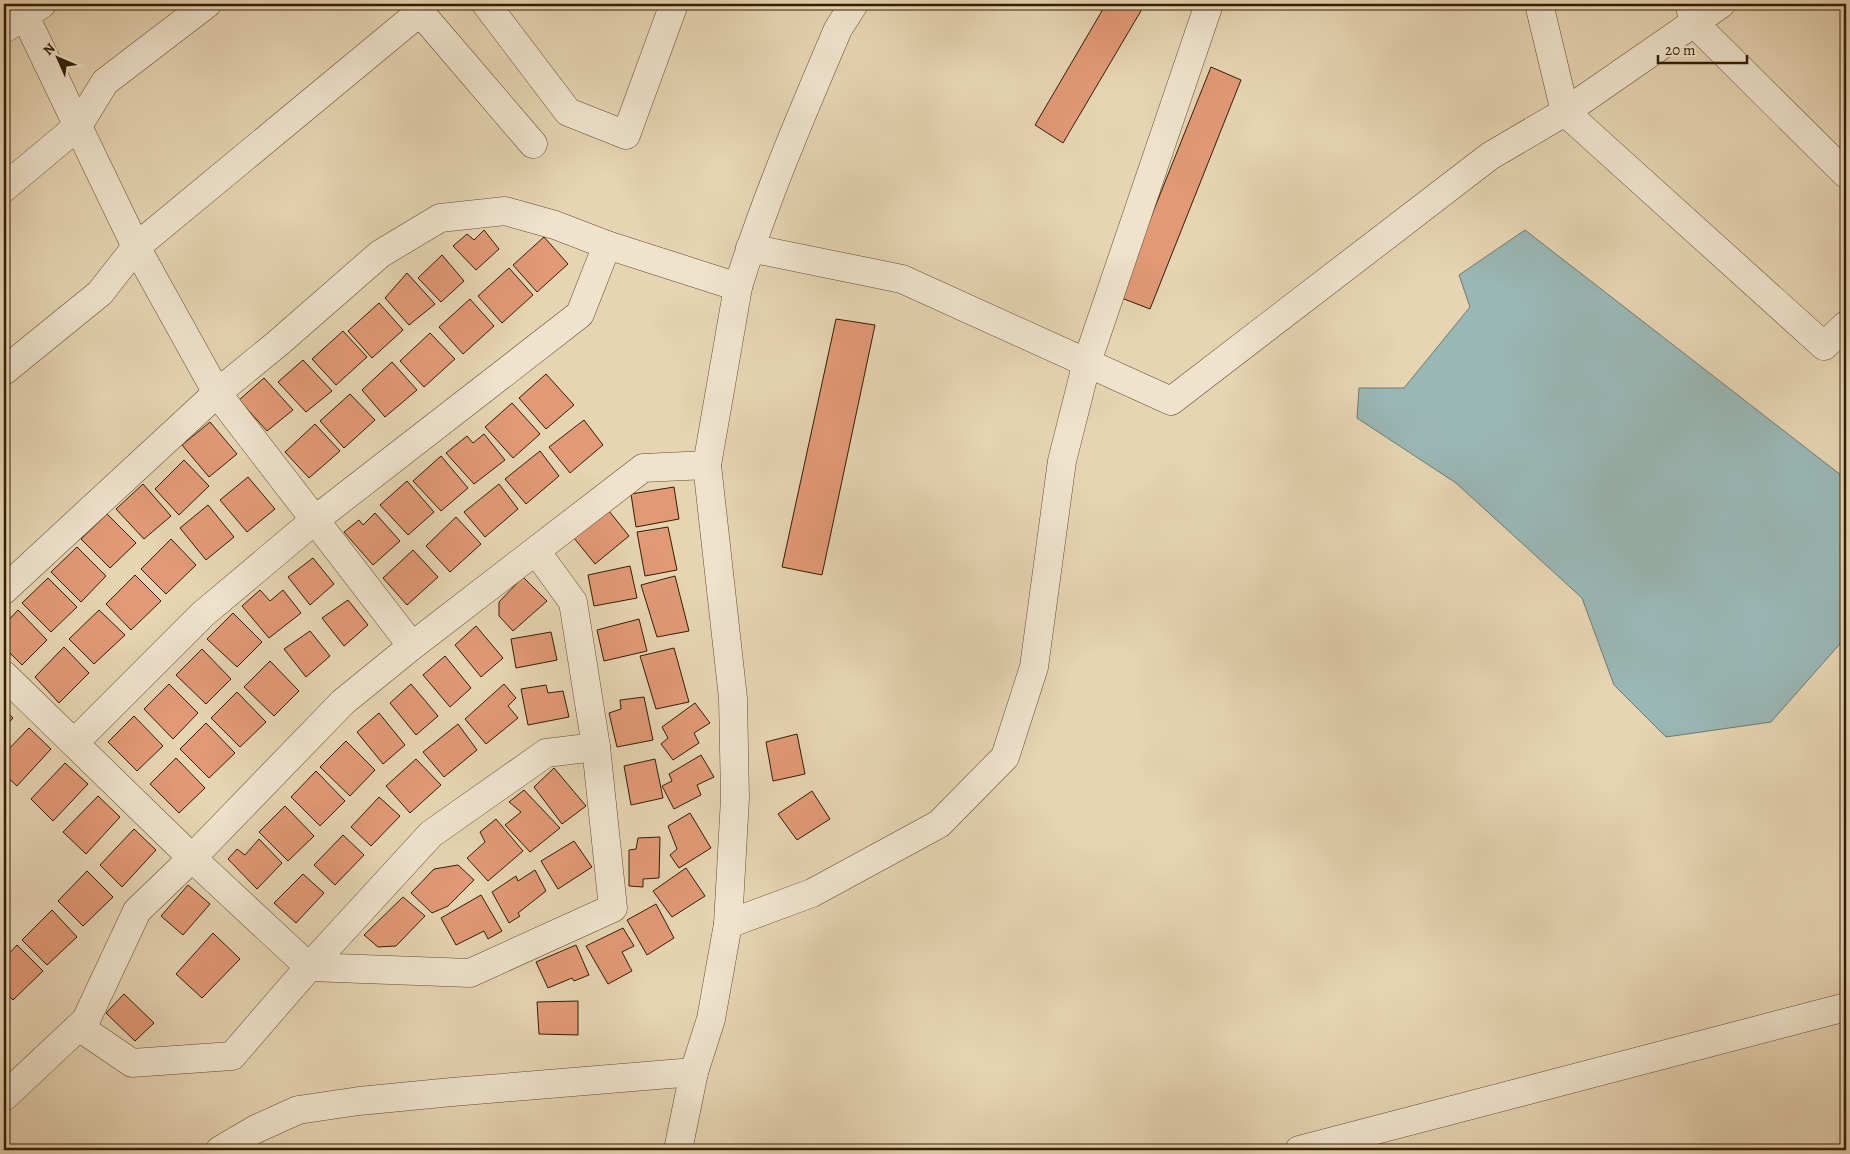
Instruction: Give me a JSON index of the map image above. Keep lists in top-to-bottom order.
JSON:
{
  "scale_bar": "20 m",
  "north": "top left"
}
